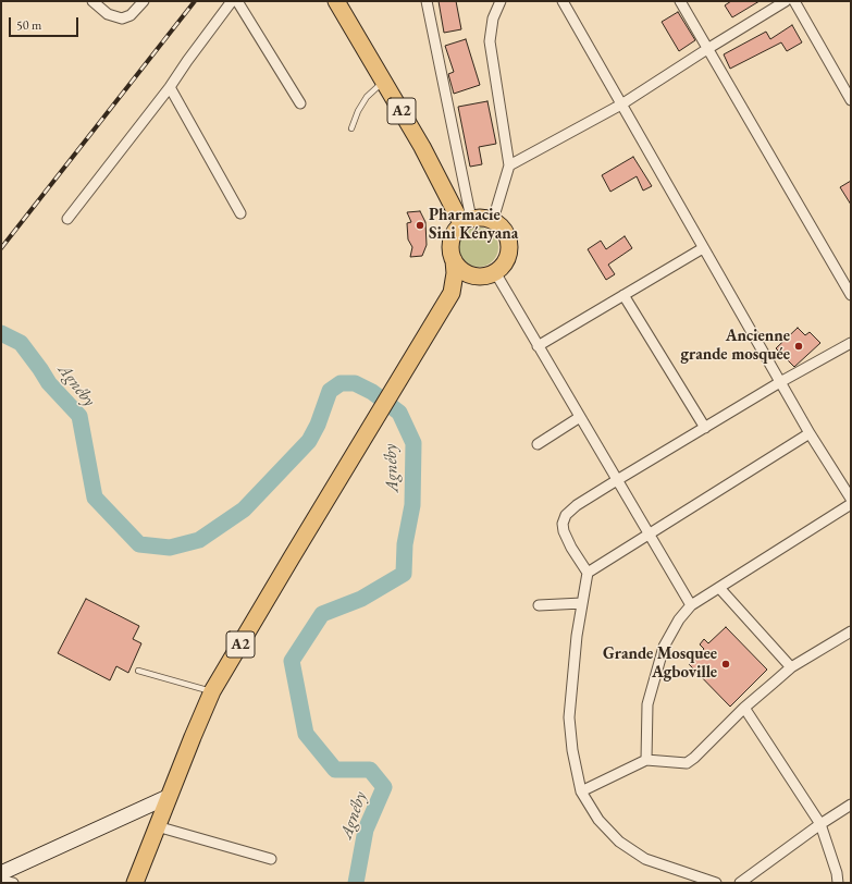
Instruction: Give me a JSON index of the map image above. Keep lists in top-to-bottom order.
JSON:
{
  "streets": {
    "main road": ["A2"]
  },
  "water": ["Agnéby"],
  "places": ["Pharmacie Sini Kényana", "Ancienne grande mosquée", "Grande Mosquee Agboville"],
  "scale_bar": "50 m"
}
